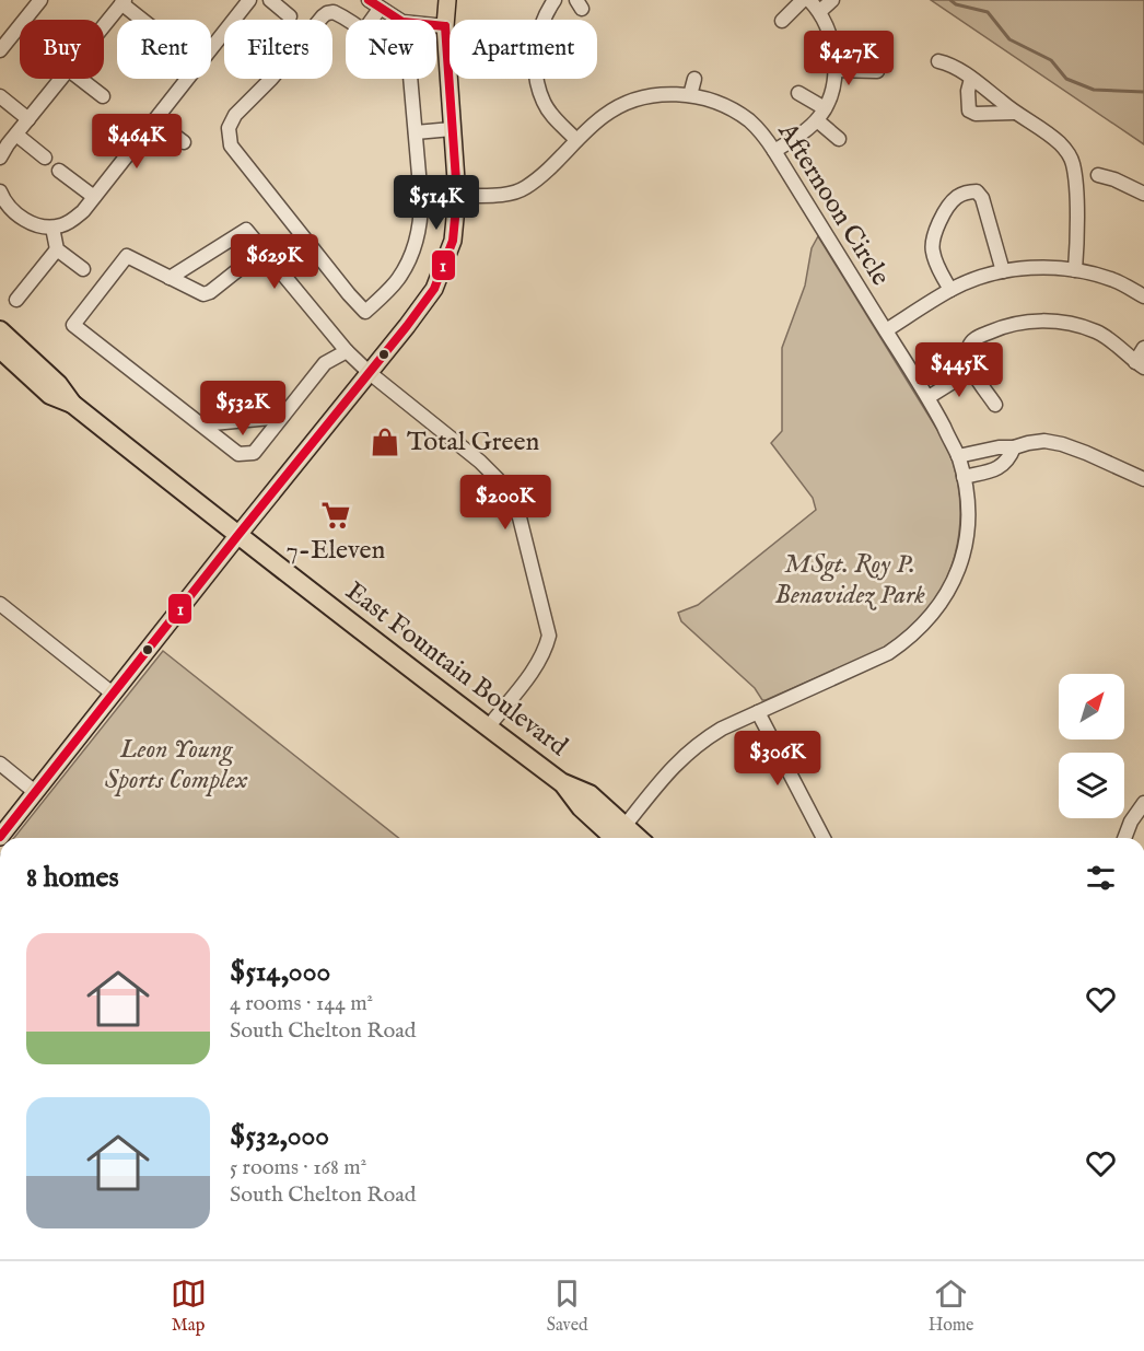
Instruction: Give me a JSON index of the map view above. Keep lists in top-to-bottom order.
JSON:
{
  "streets": {
    "highway": ["East Fountain Boulevard"],
    "street": ["Afternoon Circle"]
  },
  "crossings": [
    ["Afternoon Circle", "East Fountain Boulevard"]
  ],
  "parks": ["MSgt. Roy P. Benavidez Park", "Leon Young Sports Complex"],
  "places": {
    "shop": ["Total Green"],
    "supermarket": ["7-Eleven"]
  },
  "lines": ["transit line 1"],
  "north": "top right",
  "page": {
    "chip": [
      "Buy",
      "Rent",
      "Filters",
      "New",
      "Apartment"
    ],
    "price": [
      "$427K",
      "$464K",
      "$514K",
      "$629K",
      "$445K",
      "$532K",
      "$200K",
      "$306K"
    ],
    "heading": "8 homes",
    "list": [
      {
        "name": "$514,000",
        "note": "4 rooms · 144 m² · South Chelton Road"
      },
      {
        "name": "$532,000",
        "note": "5 rooms · 168 m² · South Chelton Road"
      }
    ],
    "tabs": ["Map", "Saved", "Home"]
  }
}
